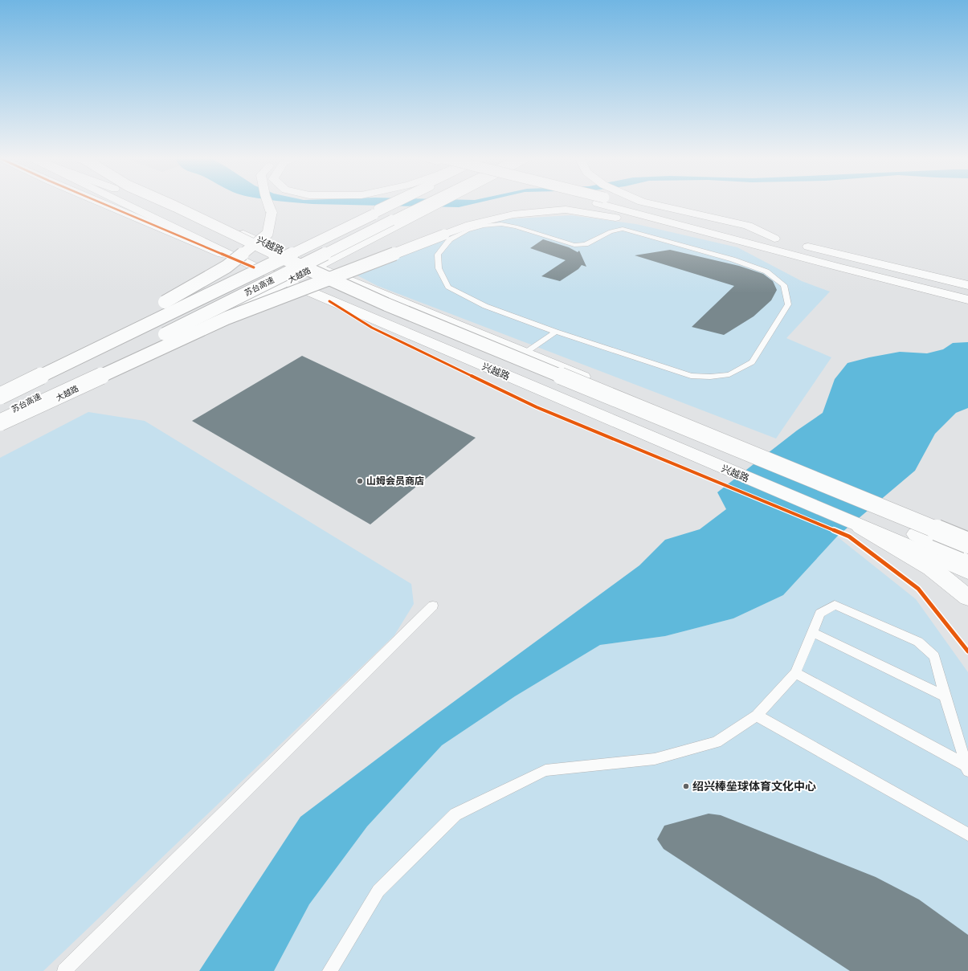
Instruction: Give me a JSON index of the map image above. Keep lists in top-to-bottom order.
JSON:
{
  "streets": {
    "main road": ["兴越路", "大越路", "苏台高速"]
  },
  "crossings": [
    ["兴越路", "大越路"]
  ],
  "places": ["山姆会员商店", "绍兴棒垒球体育文化中心"]
}
